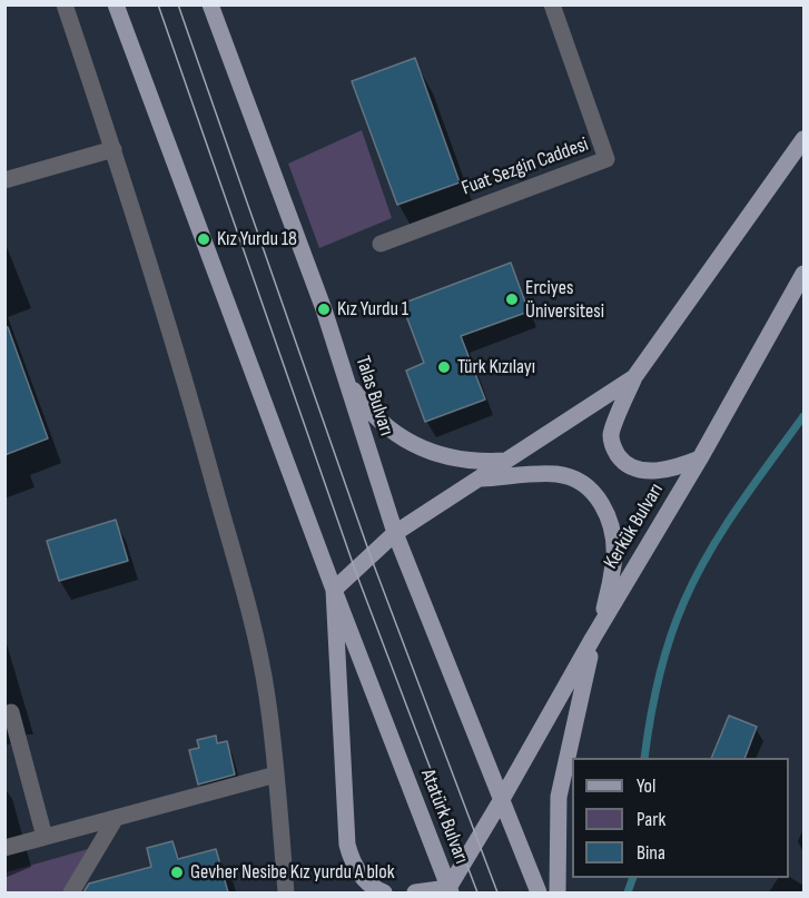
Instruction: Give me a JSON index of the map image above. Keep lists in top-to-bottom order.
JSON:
{
  "streets": {
    "main road": ["Talas Bulvarı", "Kerkük Bulvarı", "Atatürk Bulvarı"],
    "street": ["Fuat Sezgin Caddesi"]
  },
  "crossings": [
    ["Talas Bulvarı", "Kerkük Bulvarı"],
    ["Kerkük Bulvarı", "Atatürk Bulvarı"]
  ],
  "places": [
    "Kız Yurdu 18",
    "Erciyes Üniversitesi",
    "Kız Yurdu 1",
    "Türk Kızılayı",
    "Gevher Nesibe Kız yurdu A blok"
  ],
  "legend": ["Yol", "Park", "Bina"]
}
